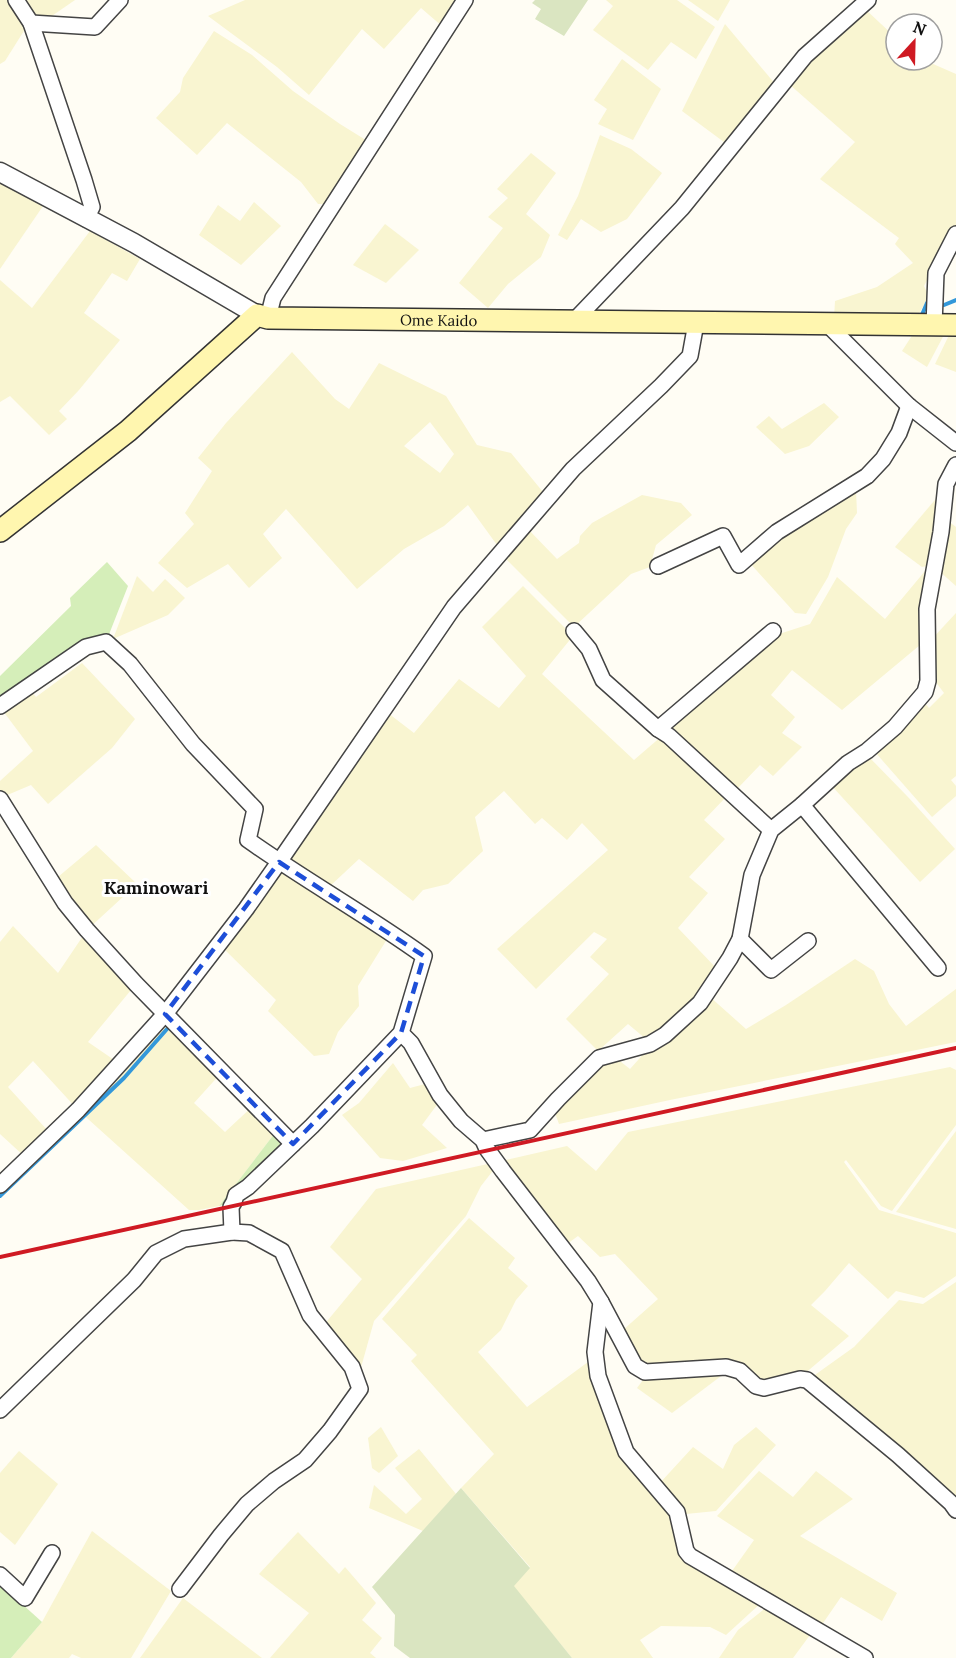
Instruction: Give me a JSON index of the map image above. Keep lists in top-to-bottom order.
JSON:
{
  "streets": {
    "main road": ["Ome Kaido"]
  },
  "districts": ["Kaminowari"],
  "north": "top"
}
